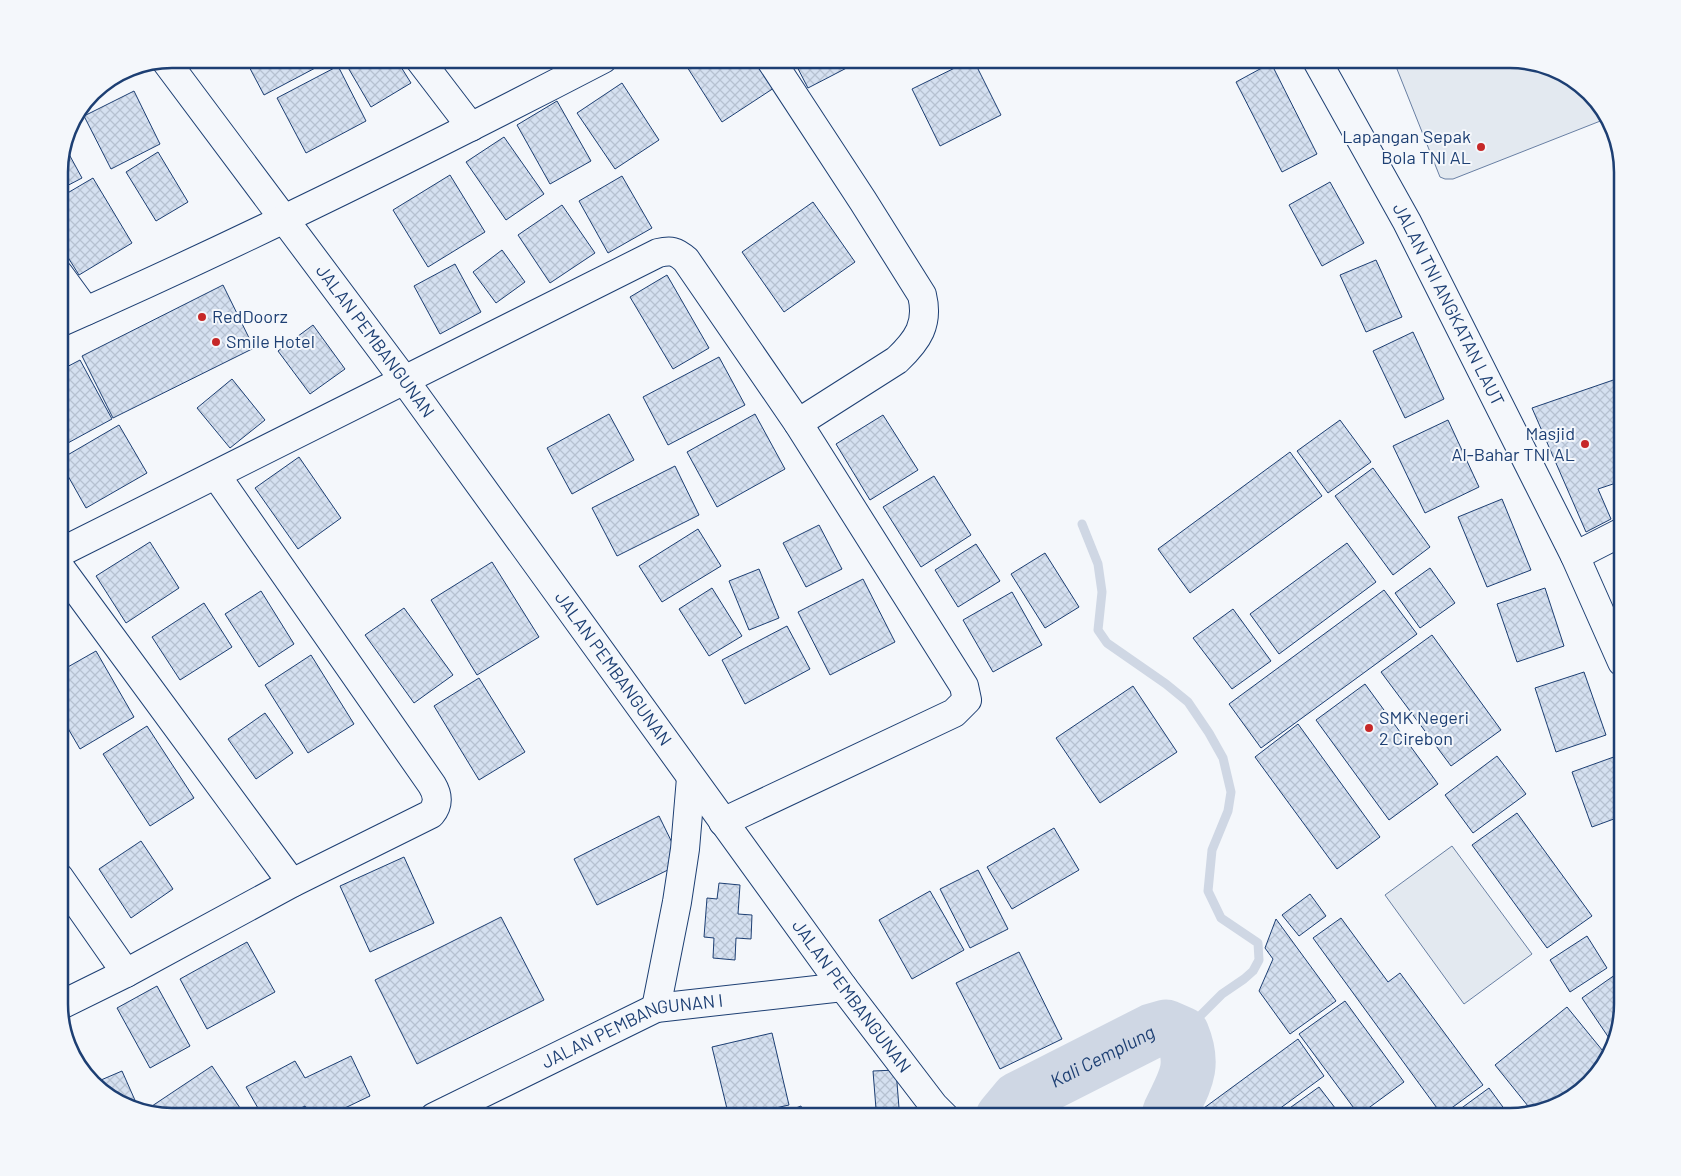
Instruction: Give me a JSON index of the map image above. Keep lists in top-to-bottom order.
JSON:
{
  "streets": {
    "street": ["JALAN TNI ANGKATAN LAUT", "JALAN PEMBANGUNAN", "JALAN PEMBANGUNAN I"]
  },
  "crossings": [
    ["JALAN PEMBANGUNAN", "JALAN PEMBANGUNAN I"]
  ],
  "water": ["Kali Cemplung"],
  "places": [
    "Lapangan Sepak Bola TNI AL",
    "RedDoorz",
    "Smile Hotel",
    "Masjid Al-Bahar TNI AL",
    "SMK Negeri 2 Cirebon"
  ]
}
